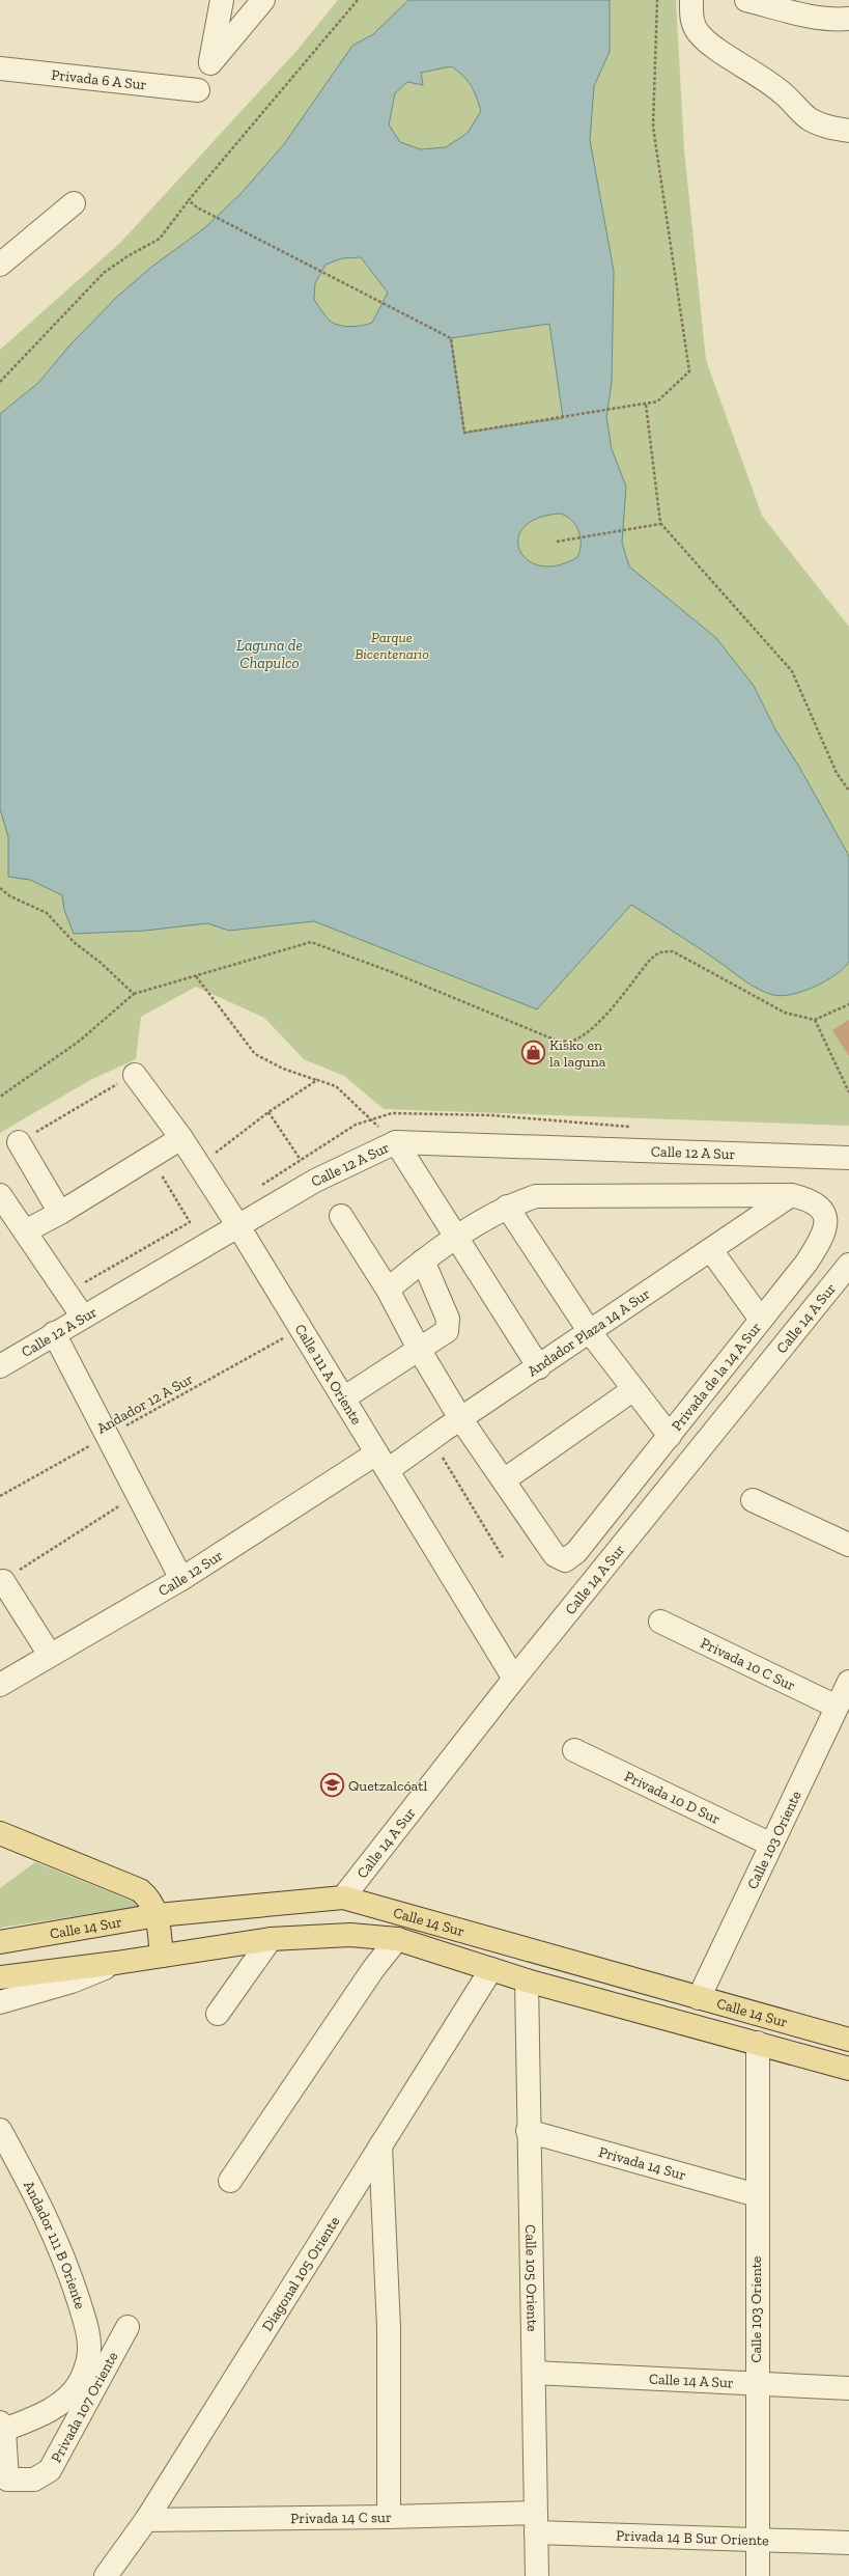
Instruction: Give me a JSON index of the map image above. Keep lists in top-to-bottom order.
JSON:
{
  "streets": {
    "main road": ["Calle 14 Sur"],
    "street": [
      "Privada 6 A Sur",
      "Calle 12 A Sur",
      "Calle 14 A Sur",
      "Andador Plaza 14 A Sur",
      "Calle 111 A Oriente",
      "Privada de la 14 A Sur",
      "Calle 12 Sur",
      "Privada 10 C Sur",
      "Privada 10 D Sur",
      "Calle 103 Oriente",
      "Privada 14 Sur",
      "Andador 111 B Oriente",
      "Diagonal 105 Oriente",
      "Calle 105 Oriente",
      "Privada 107 Oriente",
      "Privada 14 C sur",
      "Privada 14 B Sur Oriente"
    ],
    "path": ["Andador 12 A Sur"]
  },
  "crossings": [
    ["Calle 12 A Sur", "Calle 111 A Oriente"],
    ["Calle 14 A Sur", "Calle 111 A Oriente"],
    ["Calle 14 A Sur", "Calle 103 Oriente"],
    ["Calle 14 A Sur", "Calle 14 Sur"],
    ["Calle 14 A Sur", "Calle 105 Oriente"],
    ["Andador Plaza 14 A Sur", "Calle 111 A Oriente"],
    ["Andador Plaza 14 A Sur", "Privada de la 14 A Sur"],
    ["Andador Plaza 14 A Sur", "Calle 12 Sur"],
    ["Calle 111 A Oriente", "Andador 12 A Sur"],
    ["Calle 111 A Oriente", "Calle 12 Sur"],
    ["Privada 10 C Sur", "Calle 103 Oriente"],
    ["Privada 10 D Sur", "Calle 103 Oriente"],
    ["Calle 103 Oriente", "Calle 14 Sur"],
    ["Calle 103 Oriente", "Privada 14 Sur"],
    ["Calle 103 Oriente", "Privada 14 B Sur Oriente"],
    ["Calle 14 Sur", "Diagonal 105 Oriente"],
    ["Calle 14 Sur", "Calle 105 Oriente"],
    ["Privada 14 Sur", "Calle 105 Oriente"],
    ["Diagonal 105 Oriente", "Privada 14 C sur"],
    ["Calle 105 Oriente", "Privada 14 C sur"],
    ["Calle 105 Oriente", "Privada 14 B Sur Oriente"],
    ["Privada 14 C sur", "Privada 14 B Sur Oriente"]
  ],
  "water": ["Laguna de Chapulco"],
  "parks": ["Parque Bicentenario"],
  "places": {
    "shop": ["Kisko en la laguna"],
    "school or university": ["Quetzalcóatl"]
  }
}
